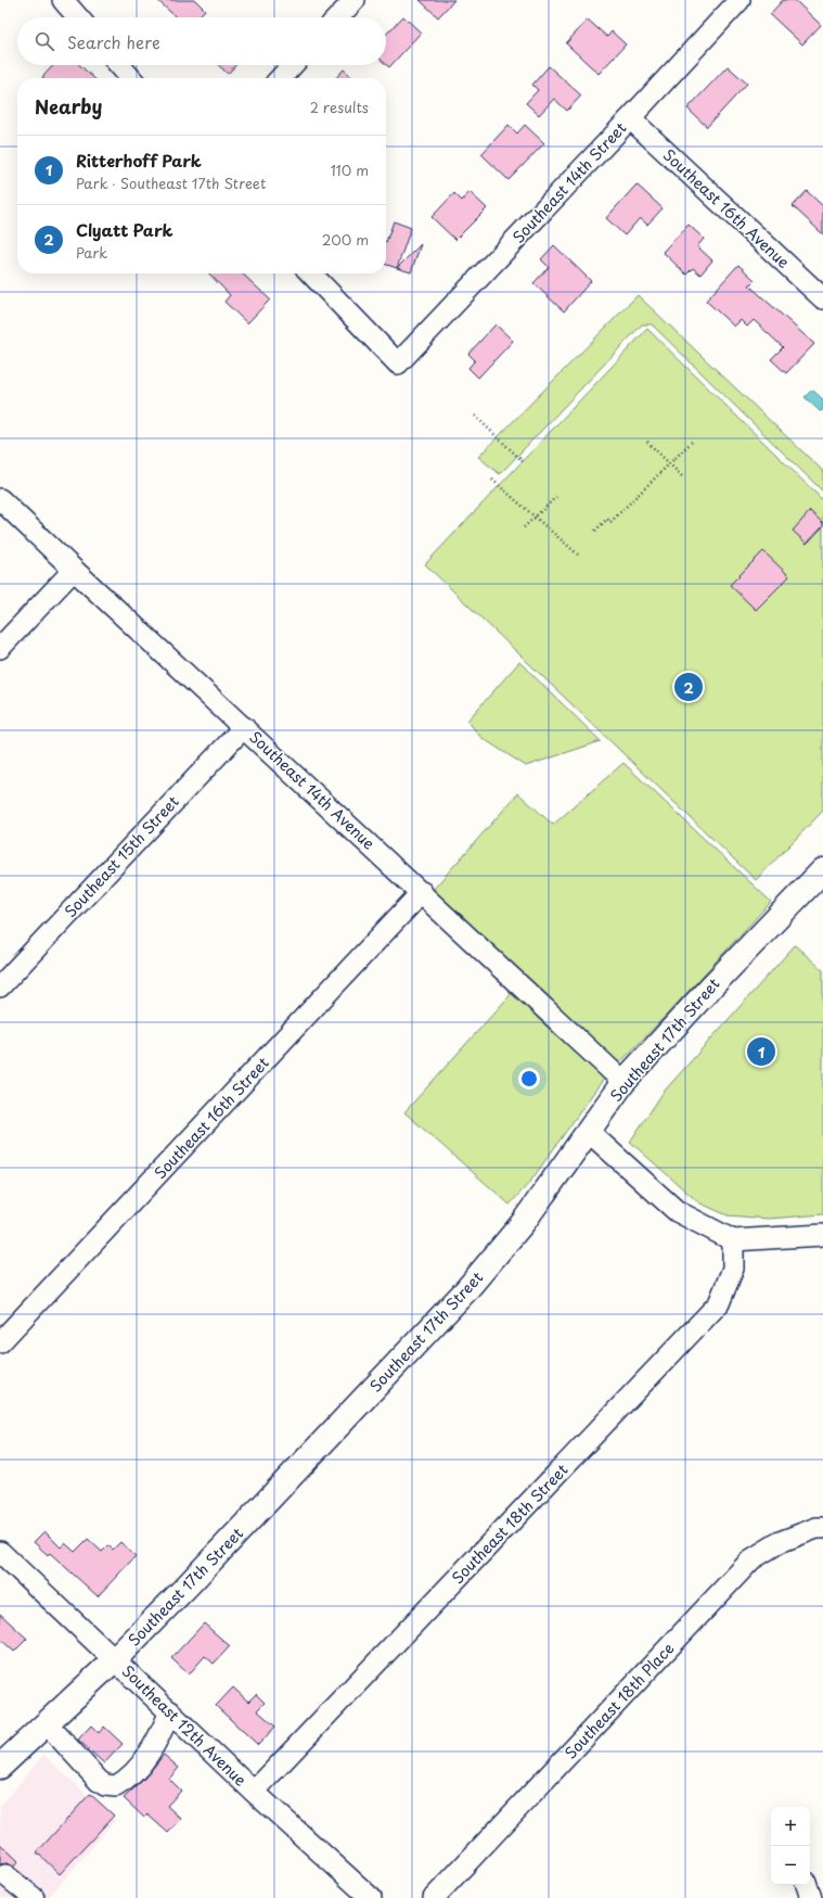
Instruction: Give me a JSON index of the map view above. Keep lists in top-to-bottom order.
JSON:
{
  "streets": {
    "main road": ["Southeast 17th Street"],
    "street": [
      "Southeast 14th Street",
      "Southeast 16th Avenue",
      "Southeast 14th Avenue",
      "Southeast 15th Street",
      "Southeast 16th Street",
      "Southeast 18th Street",
      "Southeast 18th Place",
      "Southeast 12th Avenue"
    ]
  },
  "crossings": [
    ["Southeast 14th Street", "Southeast 16th Avenue"],
    ["Southeast 14th Avenue", "Southeast 15th Street"],
    ["Southeast 14th Avenue", "Southeast 17th Street"],
    ["Southeast 14th Avenue", "Southeast 16th Street"],
    ["Southeast 17th Street", "Southeast 12th Avenue"],
    ["Southeast 18th Street", "Southeast 12th Avenue"]
  ],
  "page": {
    "search": "Search here",
    "heading": ["Nearby", "2 results"],
    "list": [
      {
        "mark": "1",
        "name": "Ritterhoff Park",
        "note": "Park · Southeast 17th Street",
        "value": "110 m"
      },
      {
        "mark": "2",
        "name": "Clyatt Park",
        "note": "Park",
        "value": "200 m"
      }
    ],
    "pins": ["2", "1"],
    "map_buttons": ["+", "−"]
  }
}
